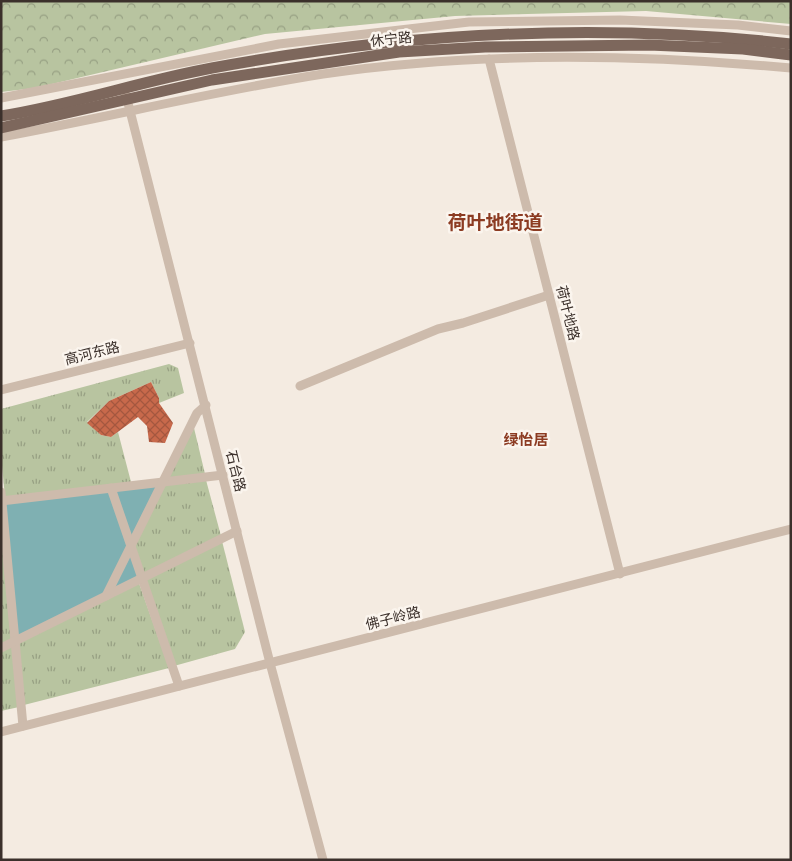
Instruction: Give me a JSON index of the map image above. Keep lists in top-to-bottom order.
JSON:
{
  "streets": {
    "main road": ["休宁路"],
    "street": [
      "荷叶地路",
      "高河东路",
      "石台路",
      "佛子岭路"
    ]
  },
  "crossings": [
    ["休宁路", "石台路"],
    ["荷叶地路", "佛子岭路"],
    ["高河东路", "石台路"],
    ["石台路", "佛子岭路"]
  ],
  "districts": ["荷叶地街道", "绿怡居"]
}
